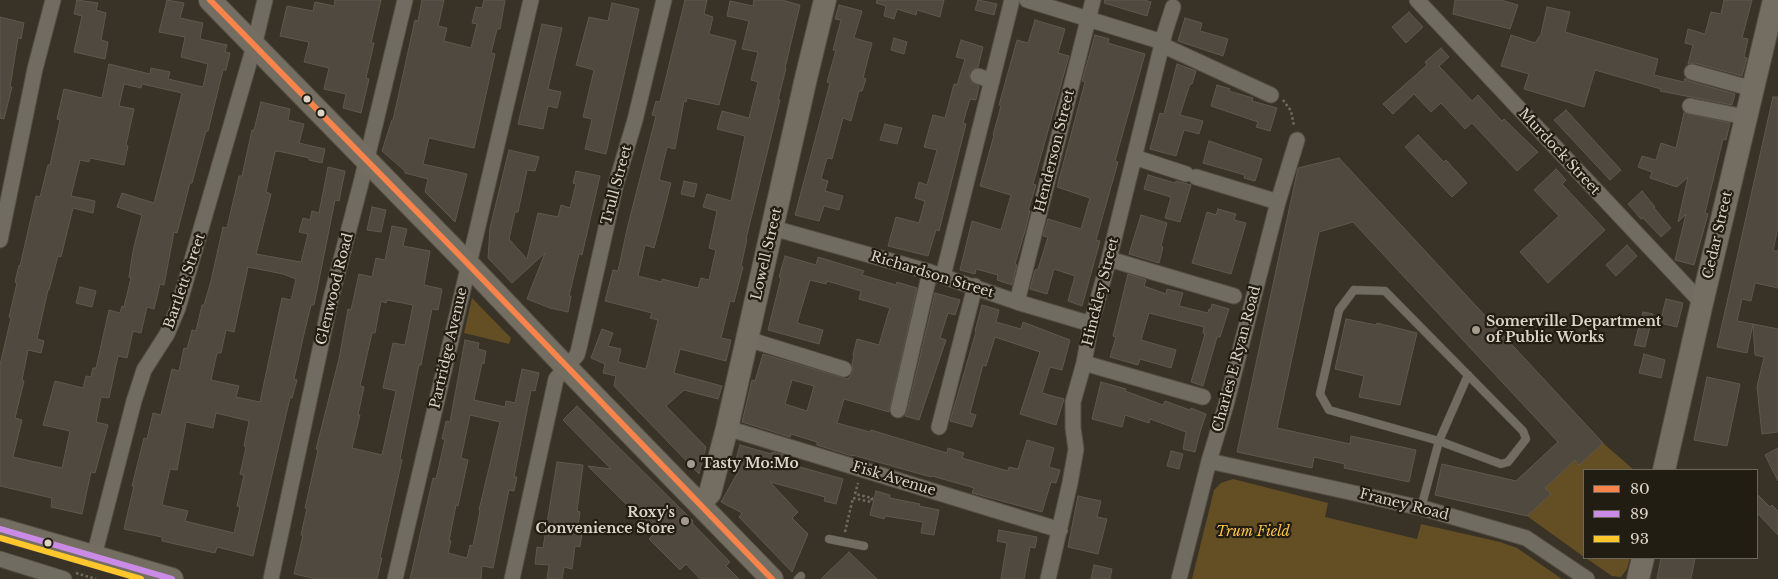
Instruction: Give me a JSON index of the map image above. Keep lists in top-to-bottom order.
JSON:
{
  "streets": {
    "street": [
      "Henderson Street",
      "Murdock Street",
      "Trull Street",
      "Cedar Street",
      "Lowell Street",
      "Richardson Street",
      "Bartlett Street",
      "Glenwood Road",
      "Hinckley Street",
      "Partridge Avenue",
      "Charles E Ryan Road",
      "Fisk Avenue",
      "Franey Road"
    ]
  },
  "crossings": [
    ["Henderson Street", "Richardson Street"],
    ["Murdock Street", "Cedar Street"],
    ["Lowell Street", "Richardson Street"],
    ["Lowell Street", "Fisk Avenue"],
    ["Richardson Street", "Hinckley Street"],
    ["Hinckley Street", "Fisk Avenue"],
    ["Charles E Ryan Road", "Franey Road"]
  ],
  "parks": ["Trum Field"],
  "places": ["Somerville Department of Public Works", "Tasty Mo:Mo", "Roxy's Convenience Store"],
  "lines": ["transit line 80", "transit line 89", "transit line 93"],
  "legend": ["80", "89", "93"]
}
